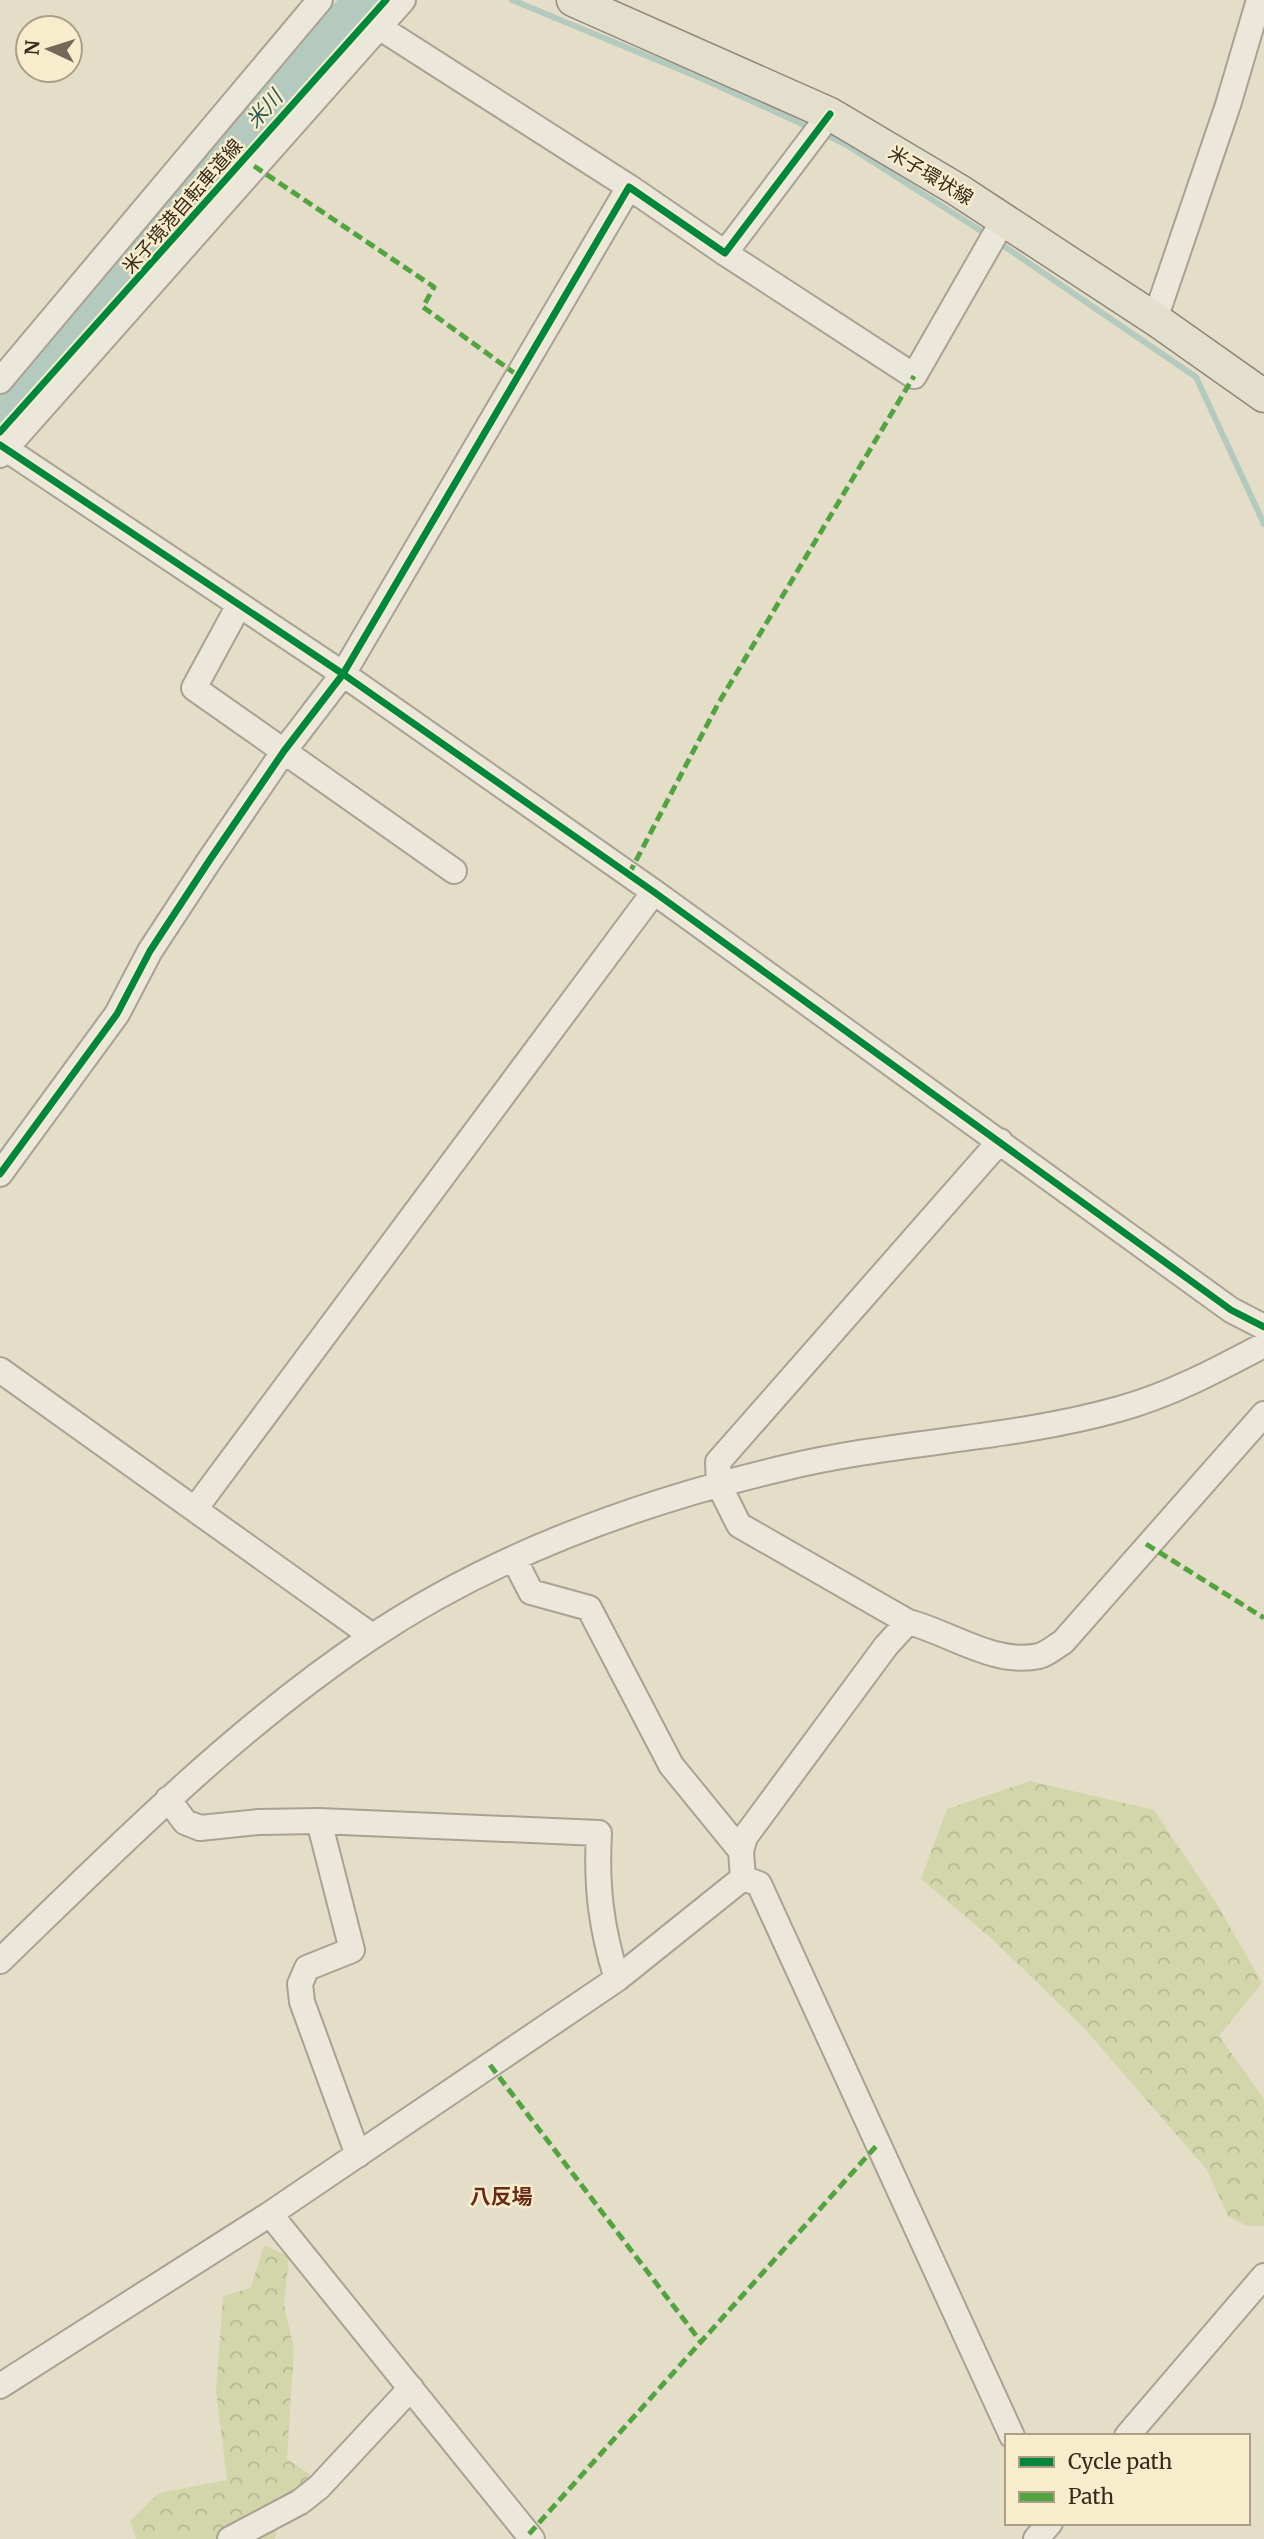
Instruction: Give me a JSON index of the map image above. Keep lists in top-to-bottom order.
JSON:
{
  "streets": {
    "main road": ["米子環状線"],
    "cycle path": ["米子境港自転車道線"]
  },
  "districts": ["八反場"],
  "water": ["米川"],
  "legend": ["Cycle path", "Path"],
  "north": "left"
}
